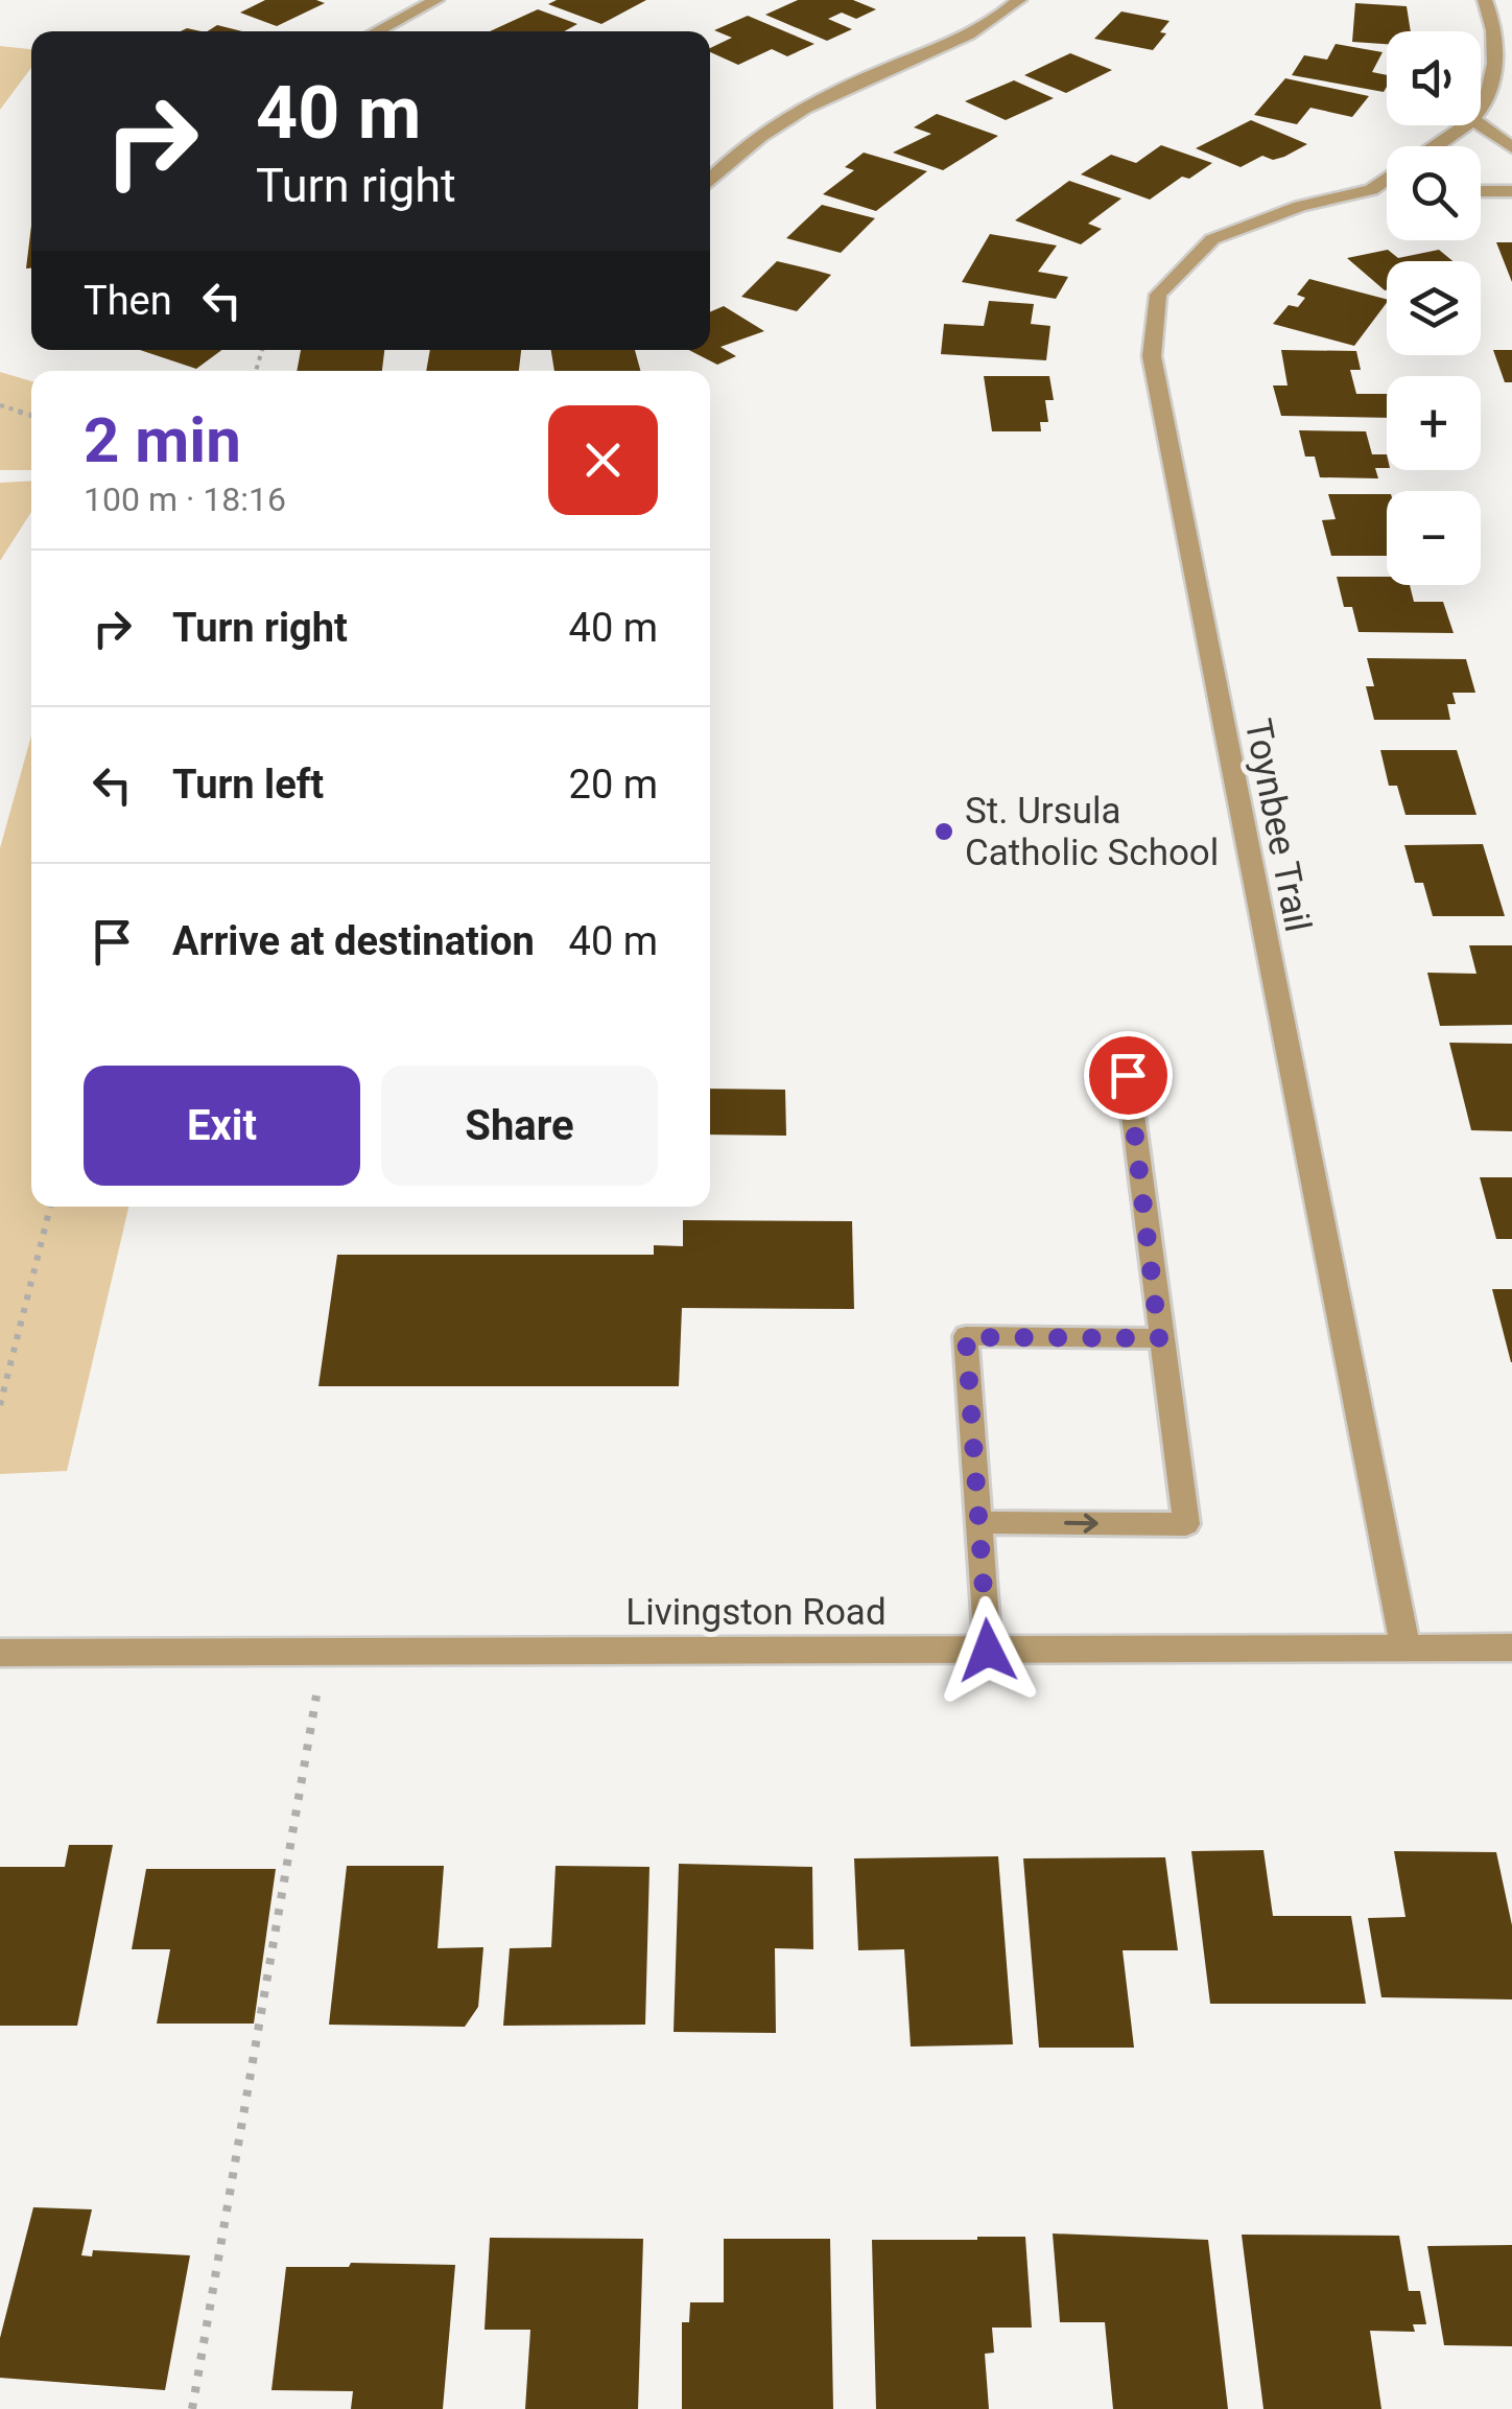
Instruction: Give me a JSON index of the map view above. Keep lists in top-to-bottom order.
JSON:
{
  "streets": {
    "street": ["Toynbee Trail", "Livingston Road"]
  },
  "crossings": [
    ["Toynbee Trail", "Livingston Road"]
  ],
  "places": ["St. Ursula Catholic School"],
  "page": {
    "map_buttons": ["+", "−"],
    "turn": ["40 m", "Turn right"],
    "then": "Then",
    "heading": ["2 min", "100 m · 18:16"],
    "list": [
      {
        "name": "Turn right",
        "value": "40 m"
      },
      {
        "name": "Turn left",
        "value": "20 m"
      },
      {
        "name": "Arrive at destination",
        "value": "40 m"
      }
    ],
    "buttons": ["Exit", "Share"]
  }
}
